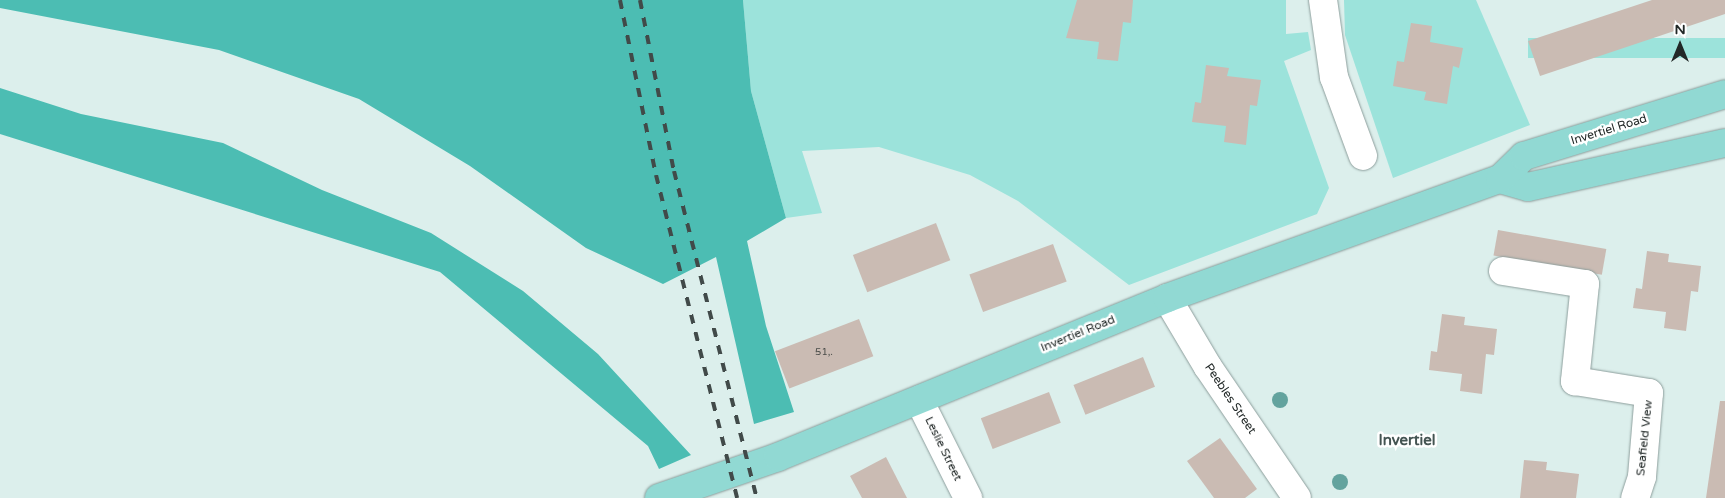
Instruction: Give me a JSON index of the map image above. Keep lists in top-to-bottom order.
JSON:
{
  "streets": {
    "main road": ["Invertiel Road"],
    "street": ["Peebles Street", "Seafield View", "Leslie Street"]
  },
  "crossings": [
    ["Invertiel Road", "Peebles Street"],
    ["Invertiel Road", "Leslie Street"]
  ],
  "districts": ["Invertiel"],
  "house_numbers": ["51,."],
  "north": "top"
}
